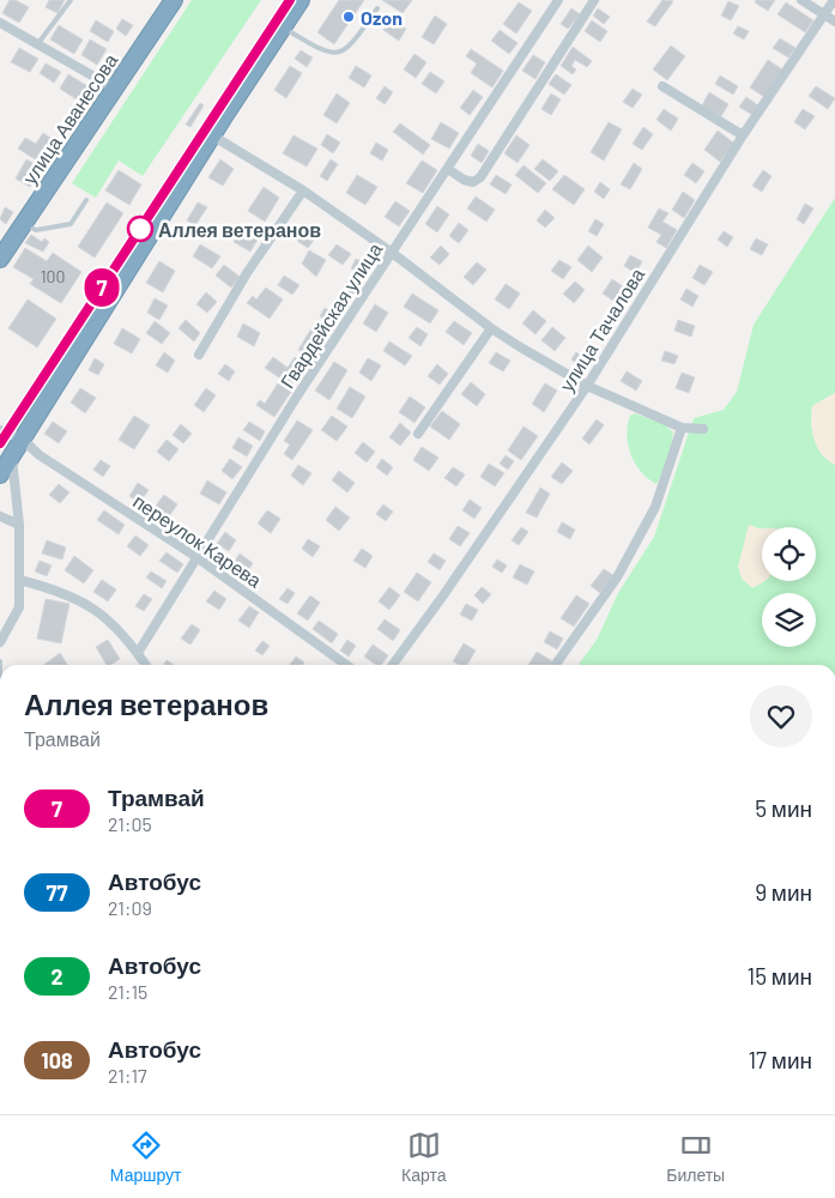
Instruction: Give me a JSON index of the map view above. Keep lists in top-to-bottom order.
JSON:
{
  "streets": {
    "highway": ["улица Аванесова"],
    "street": ["Гвардейская улица", "улица Тачалова", "переулок Карева"]
  },
  "crossings": [
    ["Гвардейская улица", "переулок Карева"]
  ],
  "places": ["Ozon", "Аллея ветеранов"],
  "lines": ["tram line 7"],
  "house_numbers": ["100"],
  "page": {
    "on_map": "7",
    "heading": ["Аллея ветеранов", "Трамвай"],
    "list": [
      {
        "mark": "7",
        "name": "Трамвай",
        "note": "21:05",
        "value": "5 мин"
      },
      {
        "mark": "77",
        "name": "Автобус",
        "note": "21:09",
        "value": "9 мин"
      },
      {
        "mark": "2",
        "name": "Автобус",
        "note": "21:15",
        "value": "15 мин"
      },
      {
        "mark": "108",
        "name": "Автобус",
        "note": "21:17",
        "value": "17 мин"
      }
    ],
    "tabs": ["Маршрут", "Карта", "Билеты"]
  }
}
